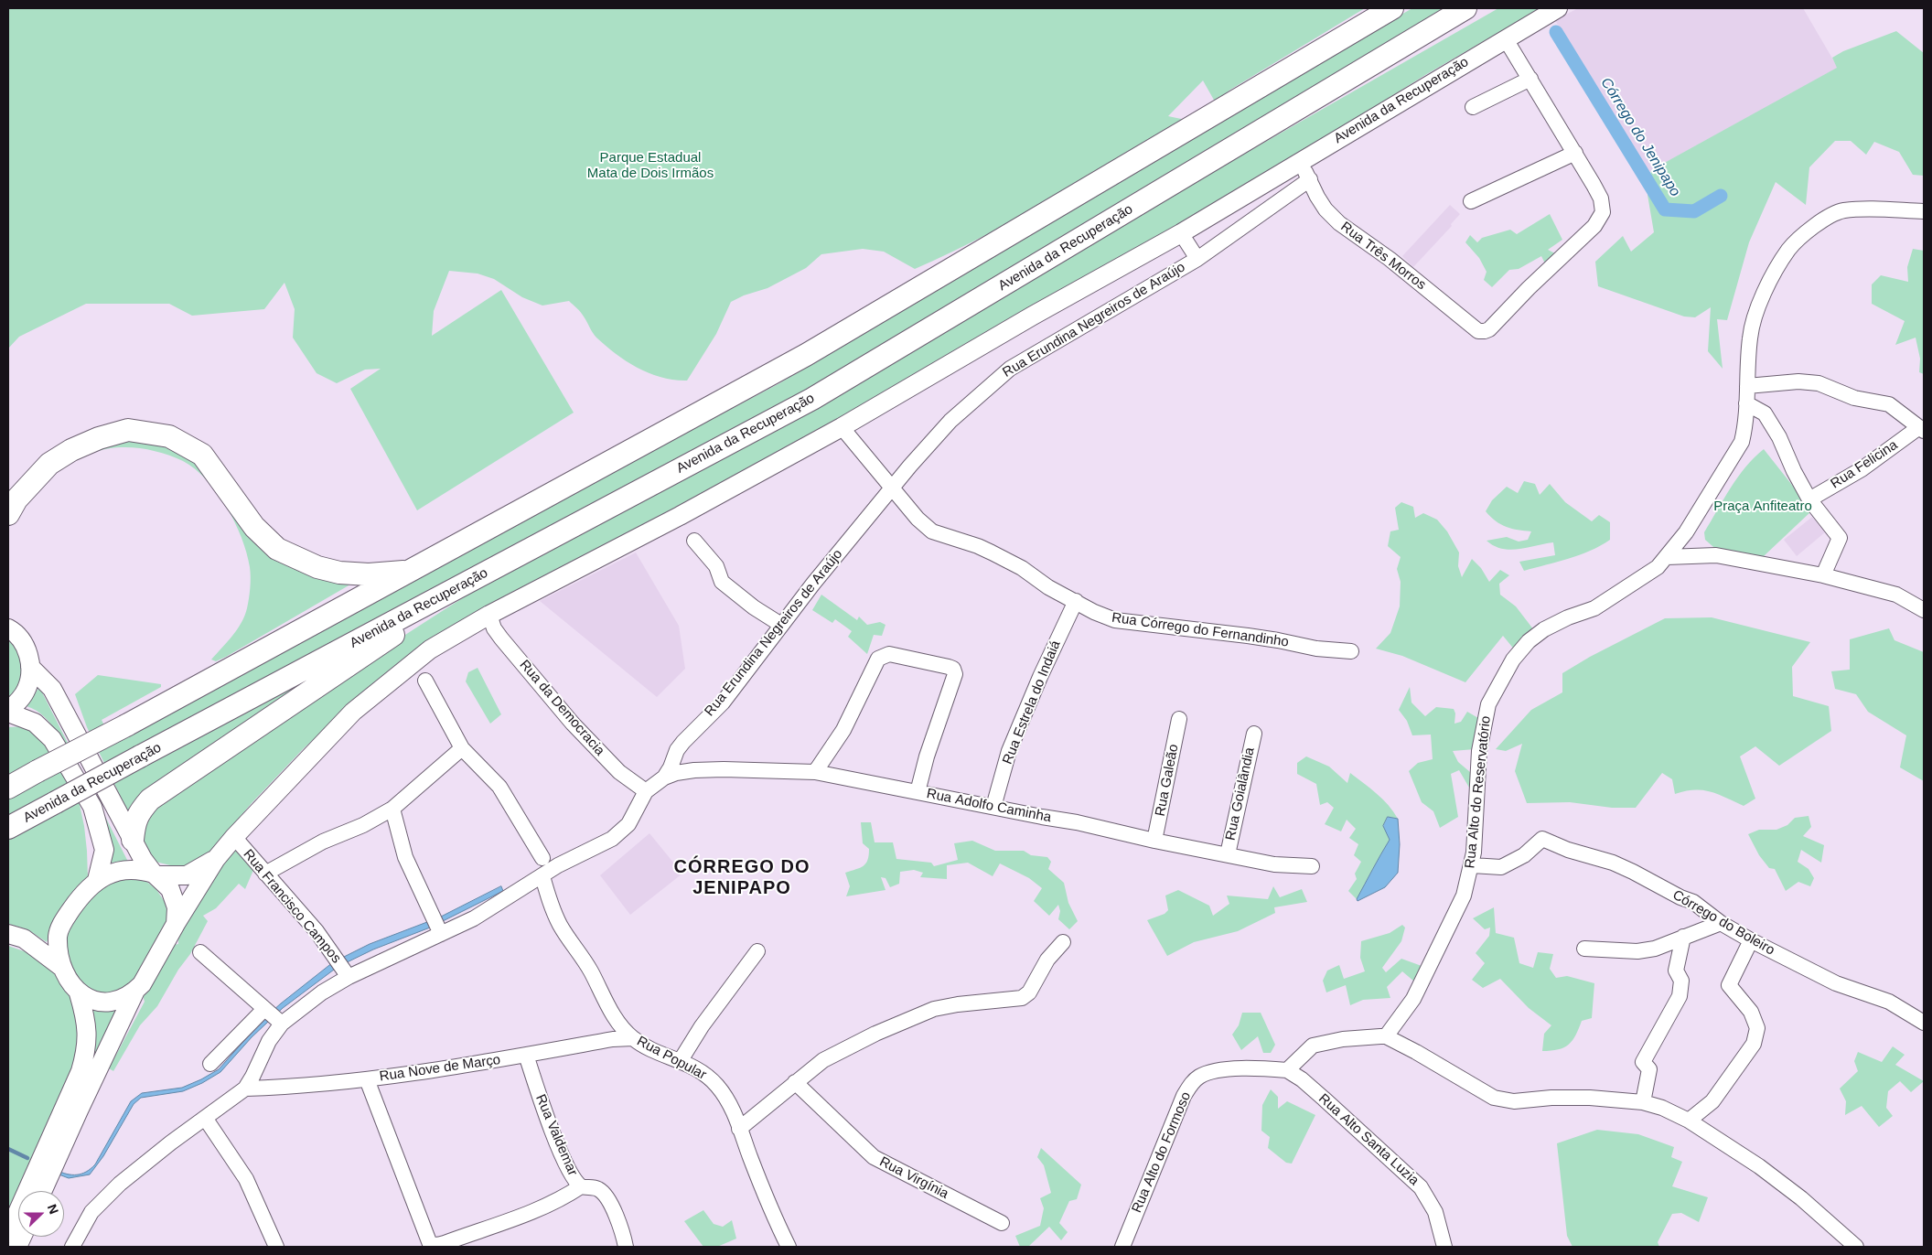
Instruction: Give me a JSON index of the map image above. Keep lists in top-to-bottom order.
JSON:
{
  "streets": {
    "highway": ["Avenida da Recuperação"],
    "street": [
      "Rua Três Morros",
      "Rua Erundina Negreiros de Araújo",
      "Rua Felicina",
      "Rua Córrego do Fernandinho",
      "Rua Estrela do Indaiá",
      "Rua da Democracia",
      "Rua Galeão",
      "Rua Alto do Reservatório",
      "Rua Goialândia",
      "Rua Adolfo Caminha",
      "Rua Francisco Campos",
      "Córrego do Boleiro",
      "Rua Popular",
      "Rua Nove de Março",
      "Rua Valdemar",
      "Rua Alto Santa Luzia",
      "Rua Alto do Formoso",
      "Rua Virgínia"
    ]
  },
  "crossings": [
    ["Avenida da Recuperação", "Rua Três Morros"],
    ["Avenida da Recuperação", "Rua Erundina Negreiros de Araújo"],
    ["Avenida da Recuperação", "Rua Córrego do Fernandinho"],
    ["Avenida da Recuperação", "Rua da Democracia"],
    ["Avenida da Recuperação", "Rua Francisco Campos"],
    ["Rua Três Morros", "Rua Erundina Negreiros de Araújo"],
    ["Rua Erundina Negreiros de Araújo", "Rua Córrego do Fernandinho"],
    ["Rua Erundina Negreiros de Araújo", "Rua da Democracia"],
    ["Rua Erundina Negreiros de Araújo", "Rua Adolfo Caminha"],
    ["Rua Erundina Negreiros de Araújo", "Rua Francisco Campos"],
    ["Rua Erundina Negreiros de Araújo", "Rua Popular"],
    ["Rua Erundina Negreiros de Araújo", "Rua Nove de Março"],
    ["Rua Córrego do Fernandinho", "Rua Estrela do Indaiá"],
    ["Rua Estrela do Indaiá", "Rua Adolfo Caminha"],
    ["Rua Galeão", "Rua Adolfo Caminha"],
    ["Rua Alto do Reservatório", "Córrego do Boleiro"],
    ["Rua Goialândia", "Rua Adolfo Caminha"],
    ["Rua Popular", "Rua Nove de Março"],
    ["Rua Nove de Março", "Rua Valdemar"],
    ["Rua Alto Santa Luzia", "Rua Alto do Formoso"]
  ],
  "districts": ["CÓRREGO DO JENIPAPO"],
  "water": ["Córrego do Jenipapo"],
  "parks": ["Parque Estadual Mata de Dois Irmãos", "Praça Anfiteatro"],
  "north": "right"
}
